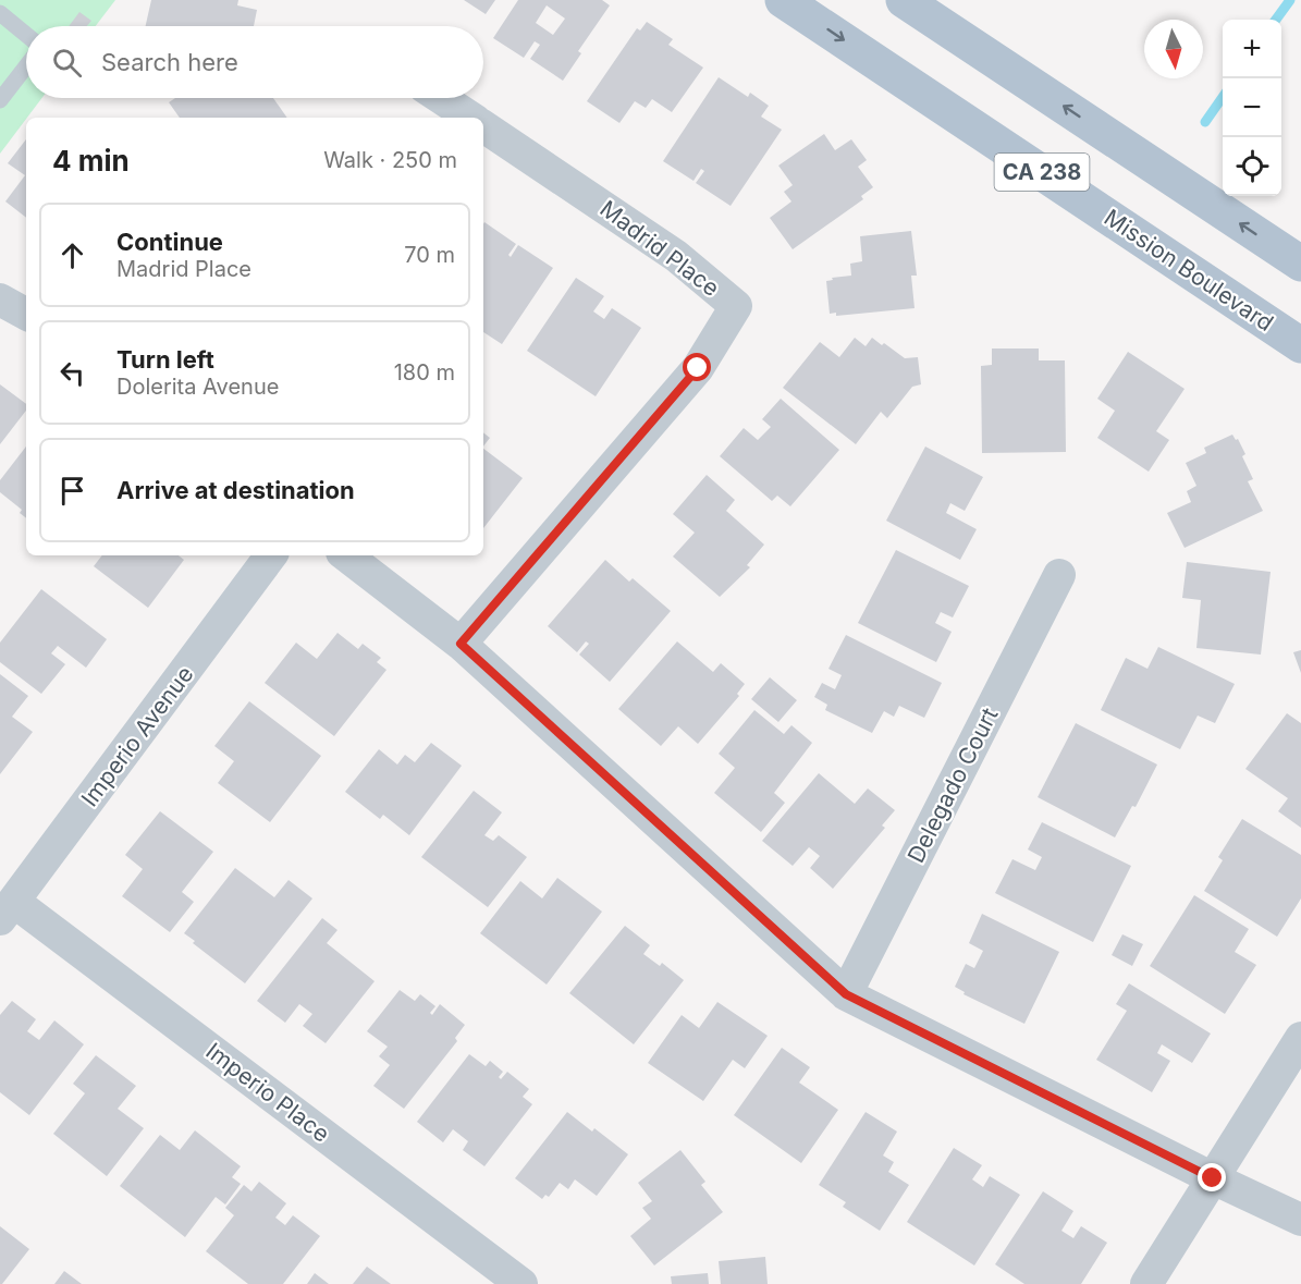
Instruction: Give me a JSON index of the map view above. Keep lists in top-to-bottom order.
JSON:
{
  "streets": {
    "main road": ["CA 238", "Mission Boulevard"],
    "street": [
      "Madrid Place",
      "Imperio Avenue",
      "Delegado Court",
      "Imperio Place"
    ]
  },
  "crossings": [
    ["Imperio Avenue", "Imperio Place"]
  ],
  "north": "bottom",
  "page": {
    "map_buttons": ["+", "−"],
    "search": "Search here",
    "heading": ["4 min", "Walk · 250 m"],
    "list": [
      ["Continue", "Madrid Place", "70 m"],
      ["Turn left", "Dolerita Avenue", "180 m"],
      "Arrive at destination"
    ]
  }
}
